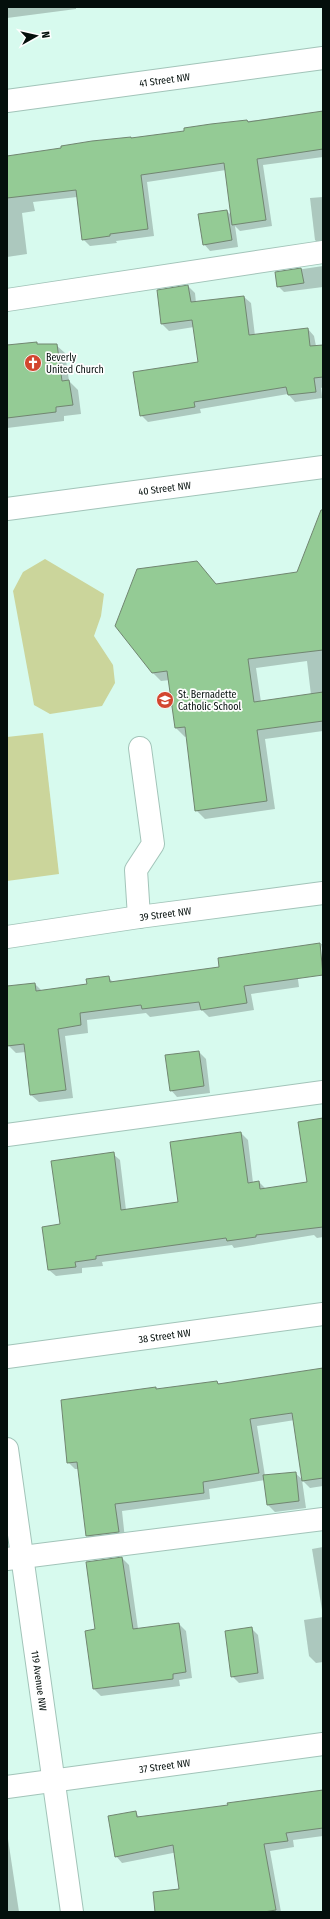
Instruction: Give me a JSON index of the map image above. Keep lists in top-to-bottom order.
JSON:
{
  "streets": {
    "street": [
      "41 Street NW",
      "40 Street NW",
      "39 Street NW",
      "38 Street NW",
      "119 Avenue NW",
      "37 Street NW"
    ]
  },
  "crossings": [
    ["119 Avenue NW", "37 Street NW"]
  ],
  "places": {
    "church": ["Beverly United Church"],
    "school or university": ["St. Bernadette Catholic School"]
  },
  "north": "right"
}
